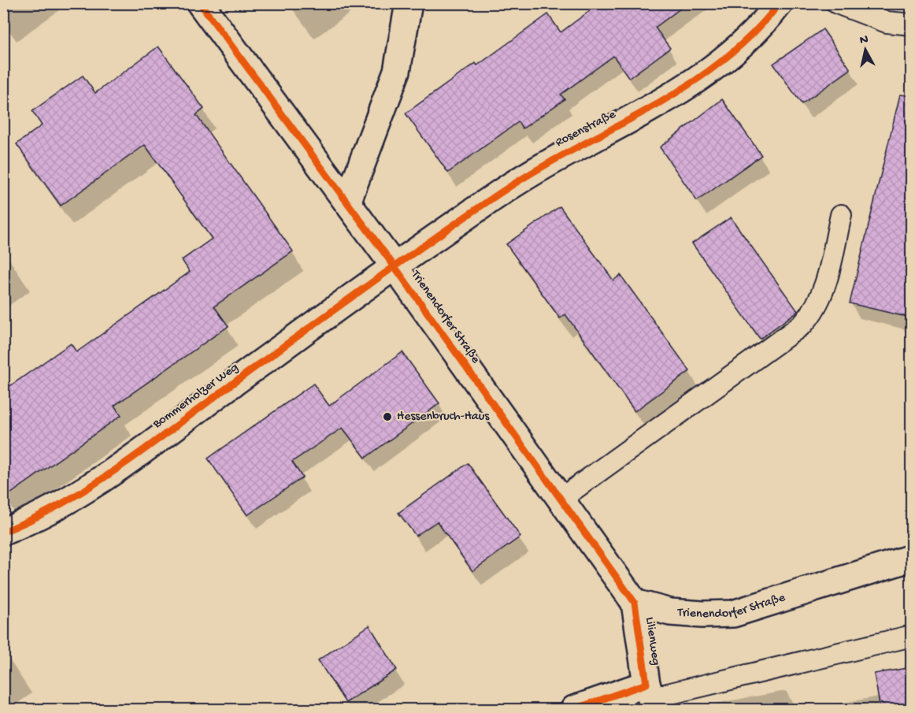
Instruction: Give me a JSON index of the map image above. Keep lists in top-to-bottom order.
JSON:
{
  "streets": {
    "street": [
      "Rosenstraße",
      "Trienendorfer Straße",
      "Bommerholzer Weg",
      "Lilienweg"
    ]
  },
  "crossings": [
    ["Rosenstraße", "Trienendorfer Straße"],
    ["Rosenstraße", "Bommerholzer Weg"],
    ["Trienendorfer Straße", "Bommerholzer Weg"],
    ["Trienendorfer Straße", "Lilienweg"]
  ],
  "places": ["Hessenbruch-Haus"],
  "north": "top"
}
